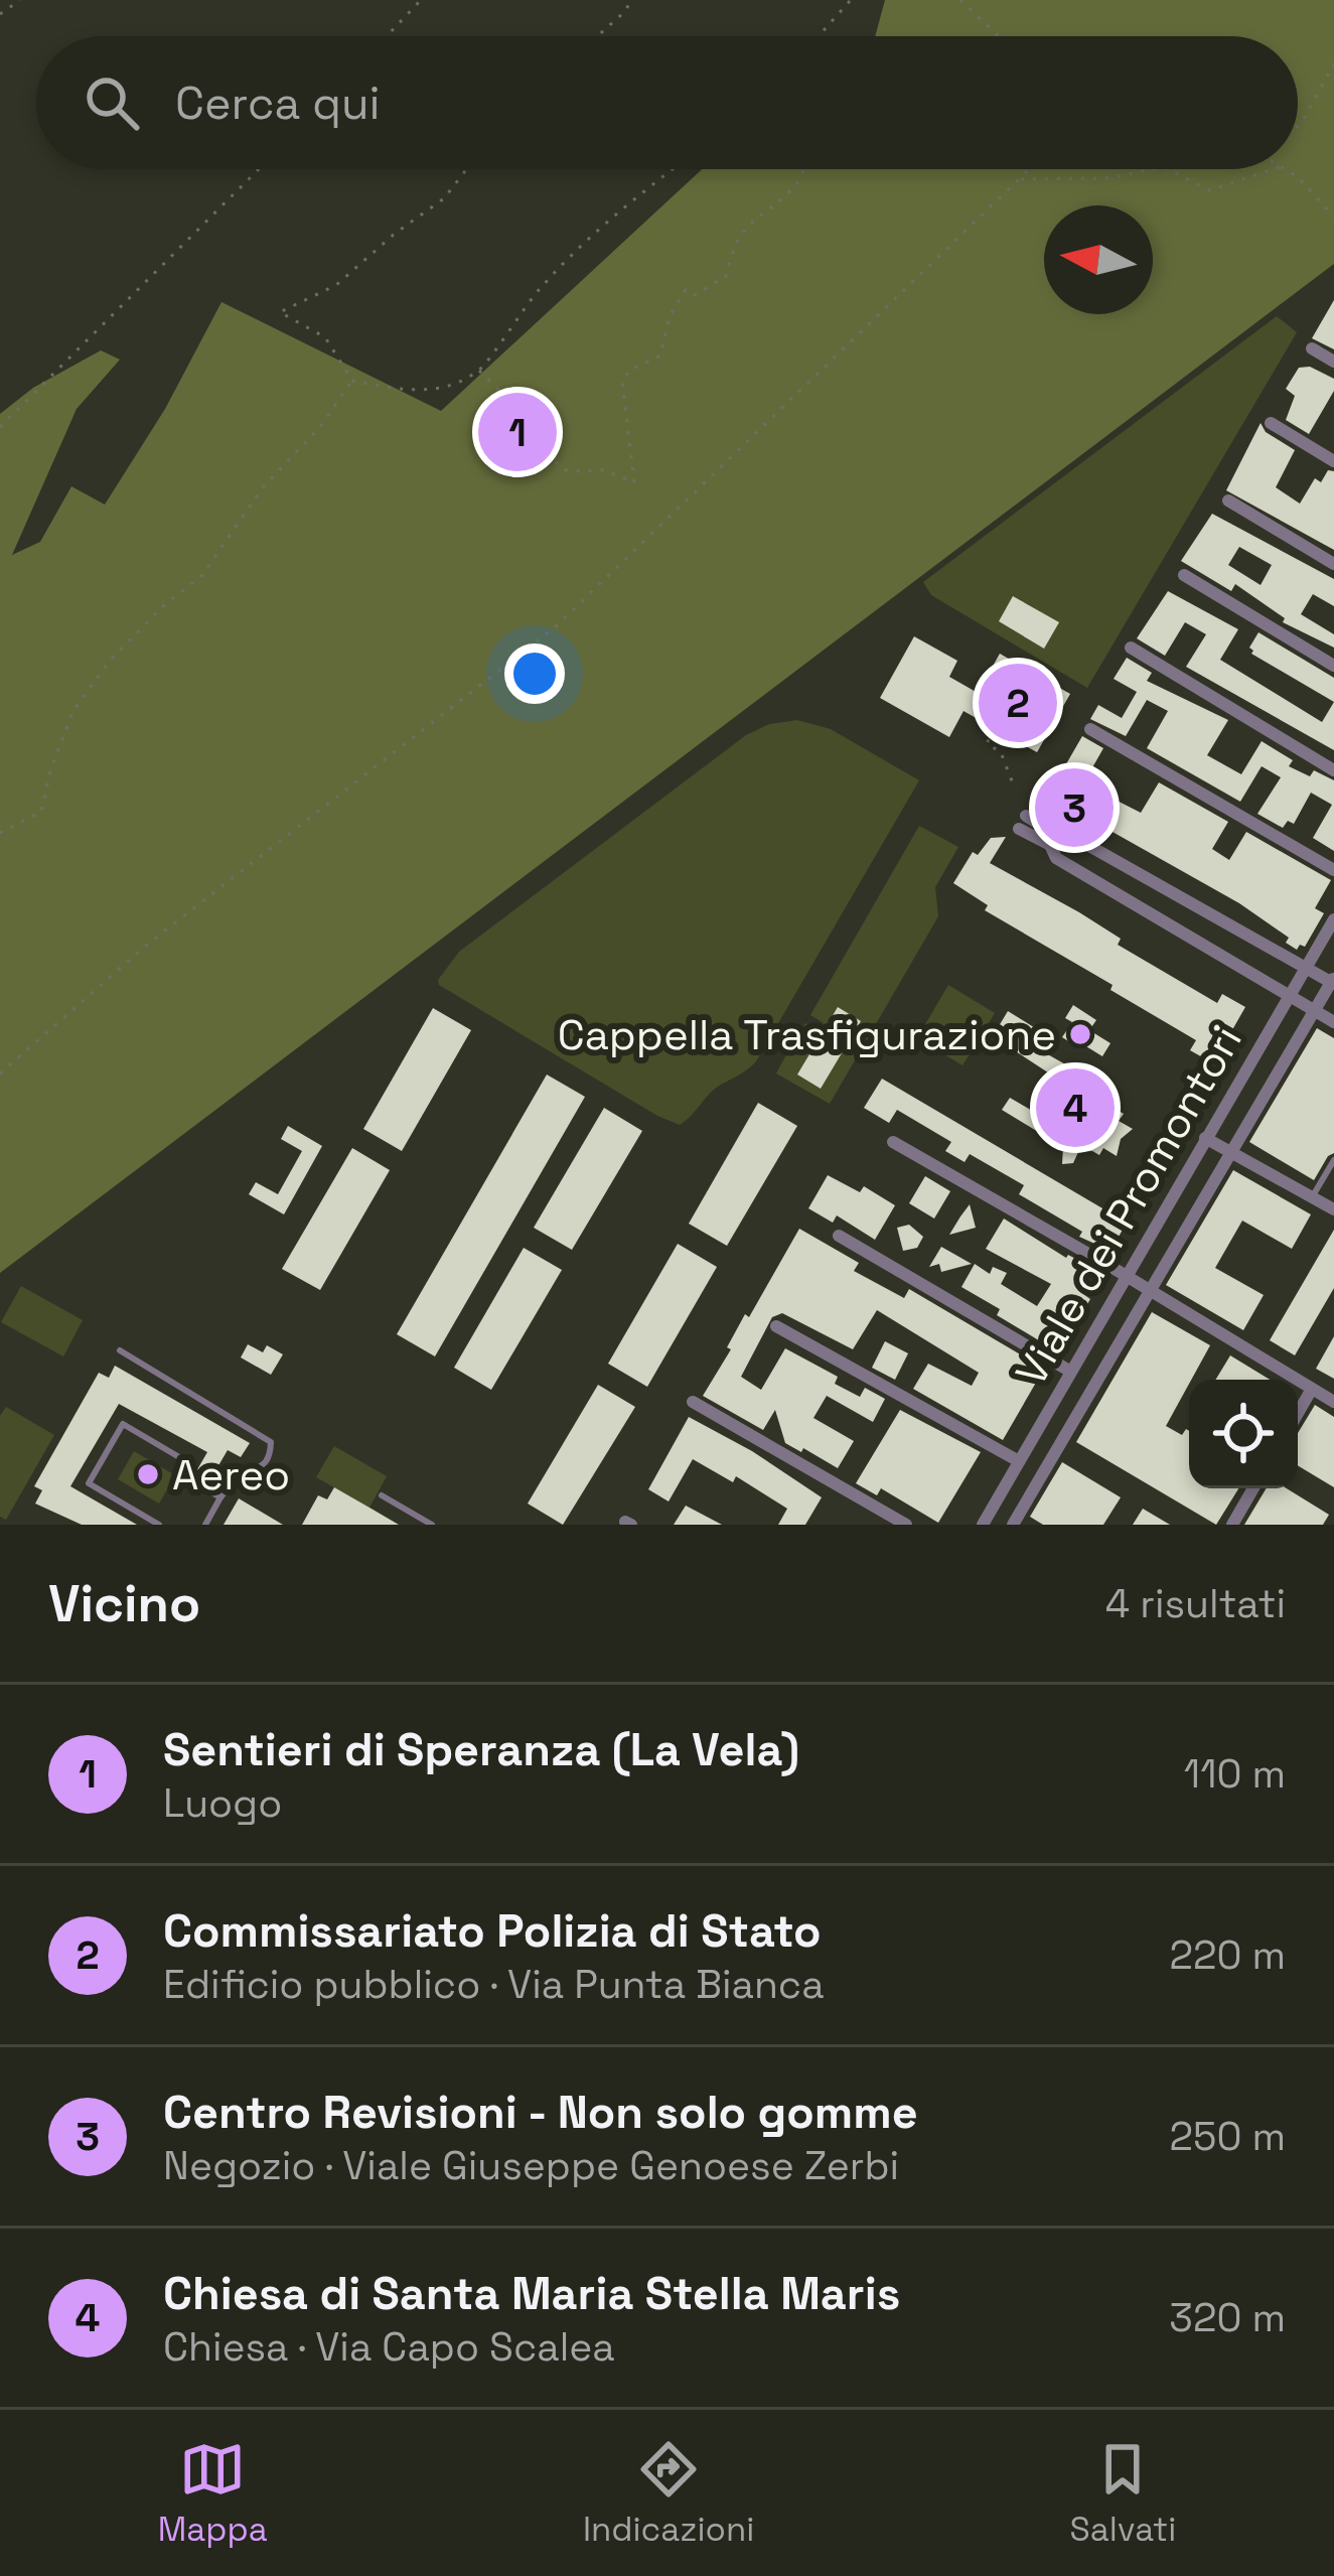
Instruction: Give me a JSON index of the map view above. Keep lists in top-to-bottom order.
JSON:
{
  "streets": {
    "street": ["Viale dei Promontori"]
  },
  "places": ["Cappella Trasfigurazione", "Aereo"],
  "north": "left",
  "page": {
    "search": "Cerca qui",
    "pins": [
      "1",
      "2",
      "3",
      "4"
    ],
    "heading": ["Vicino", "4 risultati"],
    "list": [
      {
        "mark": "1",
        "name": "Sentieri di Speranza (La Vela)",
        "note": "Luogo",
        "value": "110 m"
      },
      {
        "mark": "2",
        "name": "Commissariato Polizia di Stato",
        "note": "Edificio pubblico · Via Punta Bianca",
        "value": "220 m"
      },
      {
        "mark": "3",
        "name": "Centro Revisioni - Non solo gomme",
        "note": "Negozio · Viale Giuseppe Genoese Zerbi",
        "value": "250 m"
      },
      {
        "mark": "4",
        "name": "Chiesa di Santa Maria Stella Maris",
        "note": "Chiesa · Via Capo Scalea",
        "value": "320 m"
      }
    ],
    "nav": ["Mappa", "Indicazioni", "Salvati"]
  }
}
